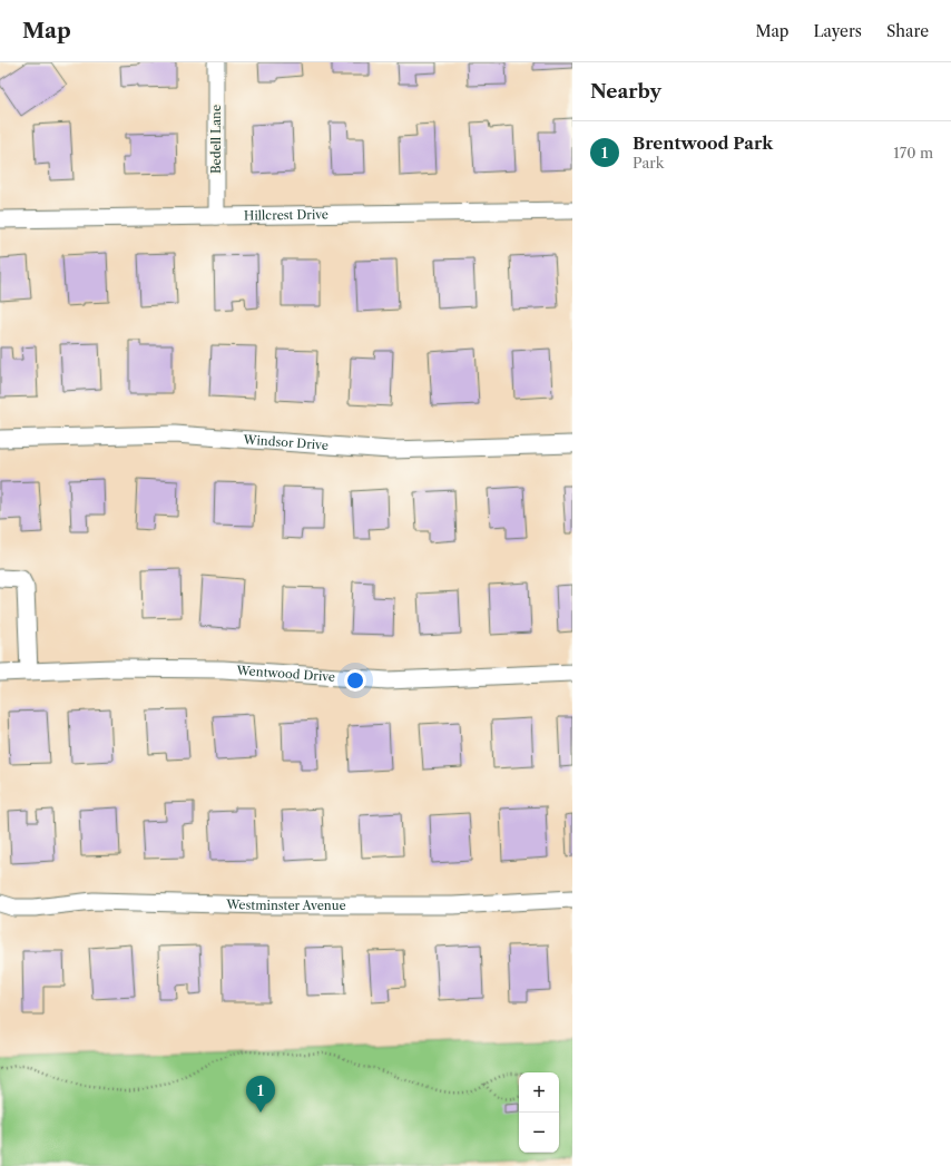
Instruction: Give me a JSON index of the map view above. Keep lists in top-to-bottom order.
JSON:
{
  "streets": {
    "street": [
      "Bedell Lane",
      "Hillcrest Drive",
      "Windsor Drive",
      "Wentwood Drive",
      "Westminster Avenue"
    ]
  },
  "crossings": [
    ["Bedell Lane", "Hillcrest Drive"]
  ],
  "page": {
    "header": "Map",
    "nav": ["Map", "Layers", "Share"],
    "heading": "Nearby",
    "list": [
      {
        "mark": "1",
        "name": "Brentwood Park",
        "note": "Park",
        "value": "170 m"
      }
    ],
    "map_buttons": ["+", "−"],
    "pins": "1"
  }
}
